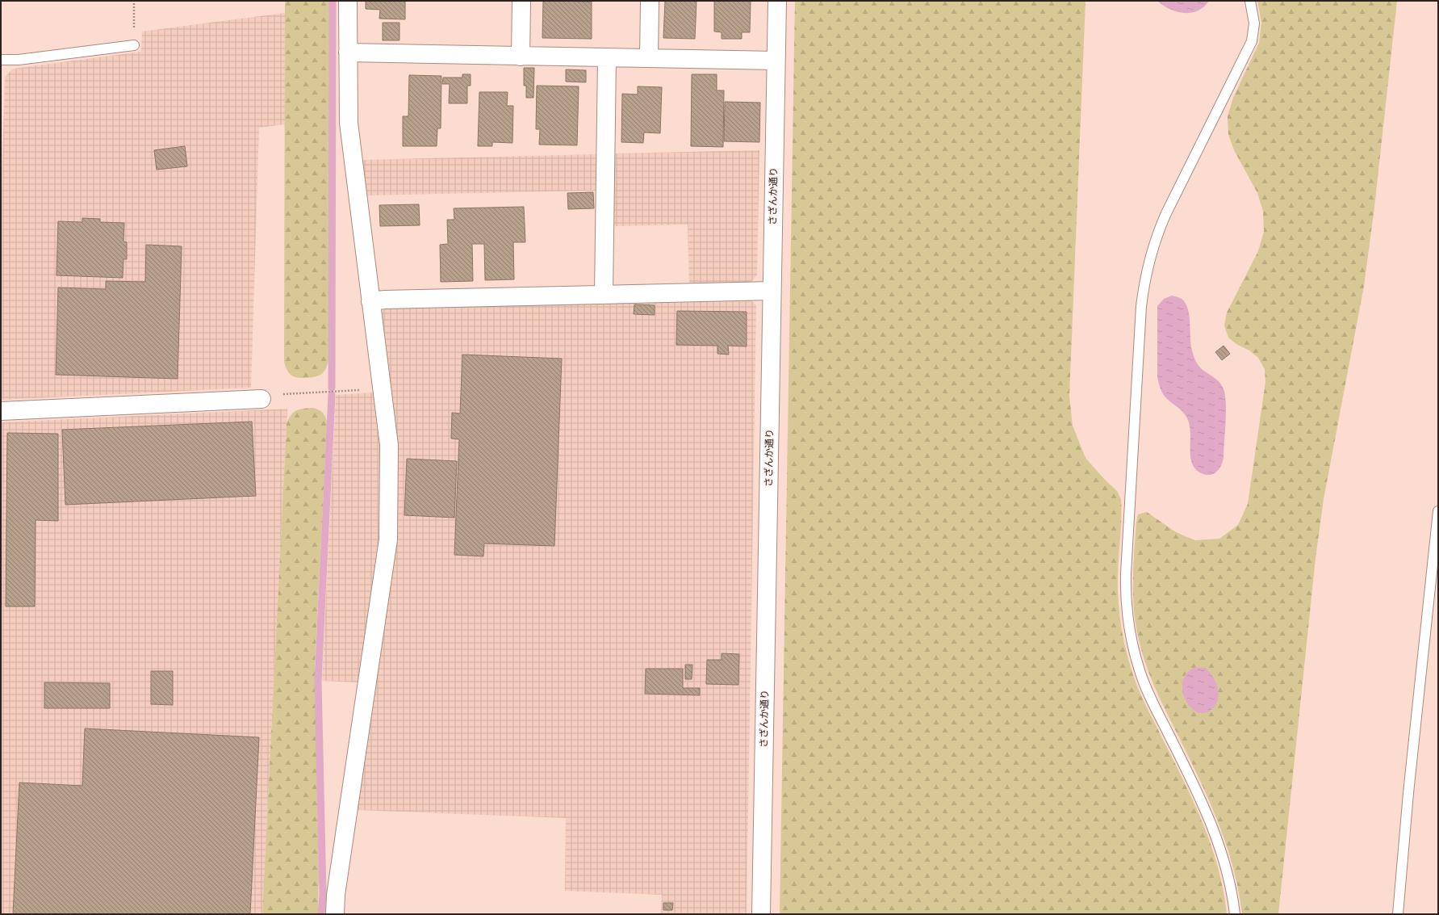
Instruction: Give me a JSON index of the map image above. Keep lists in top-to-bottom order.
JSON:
{
  "streets": {
    "street": ["さざんか通り"]
  }
}
